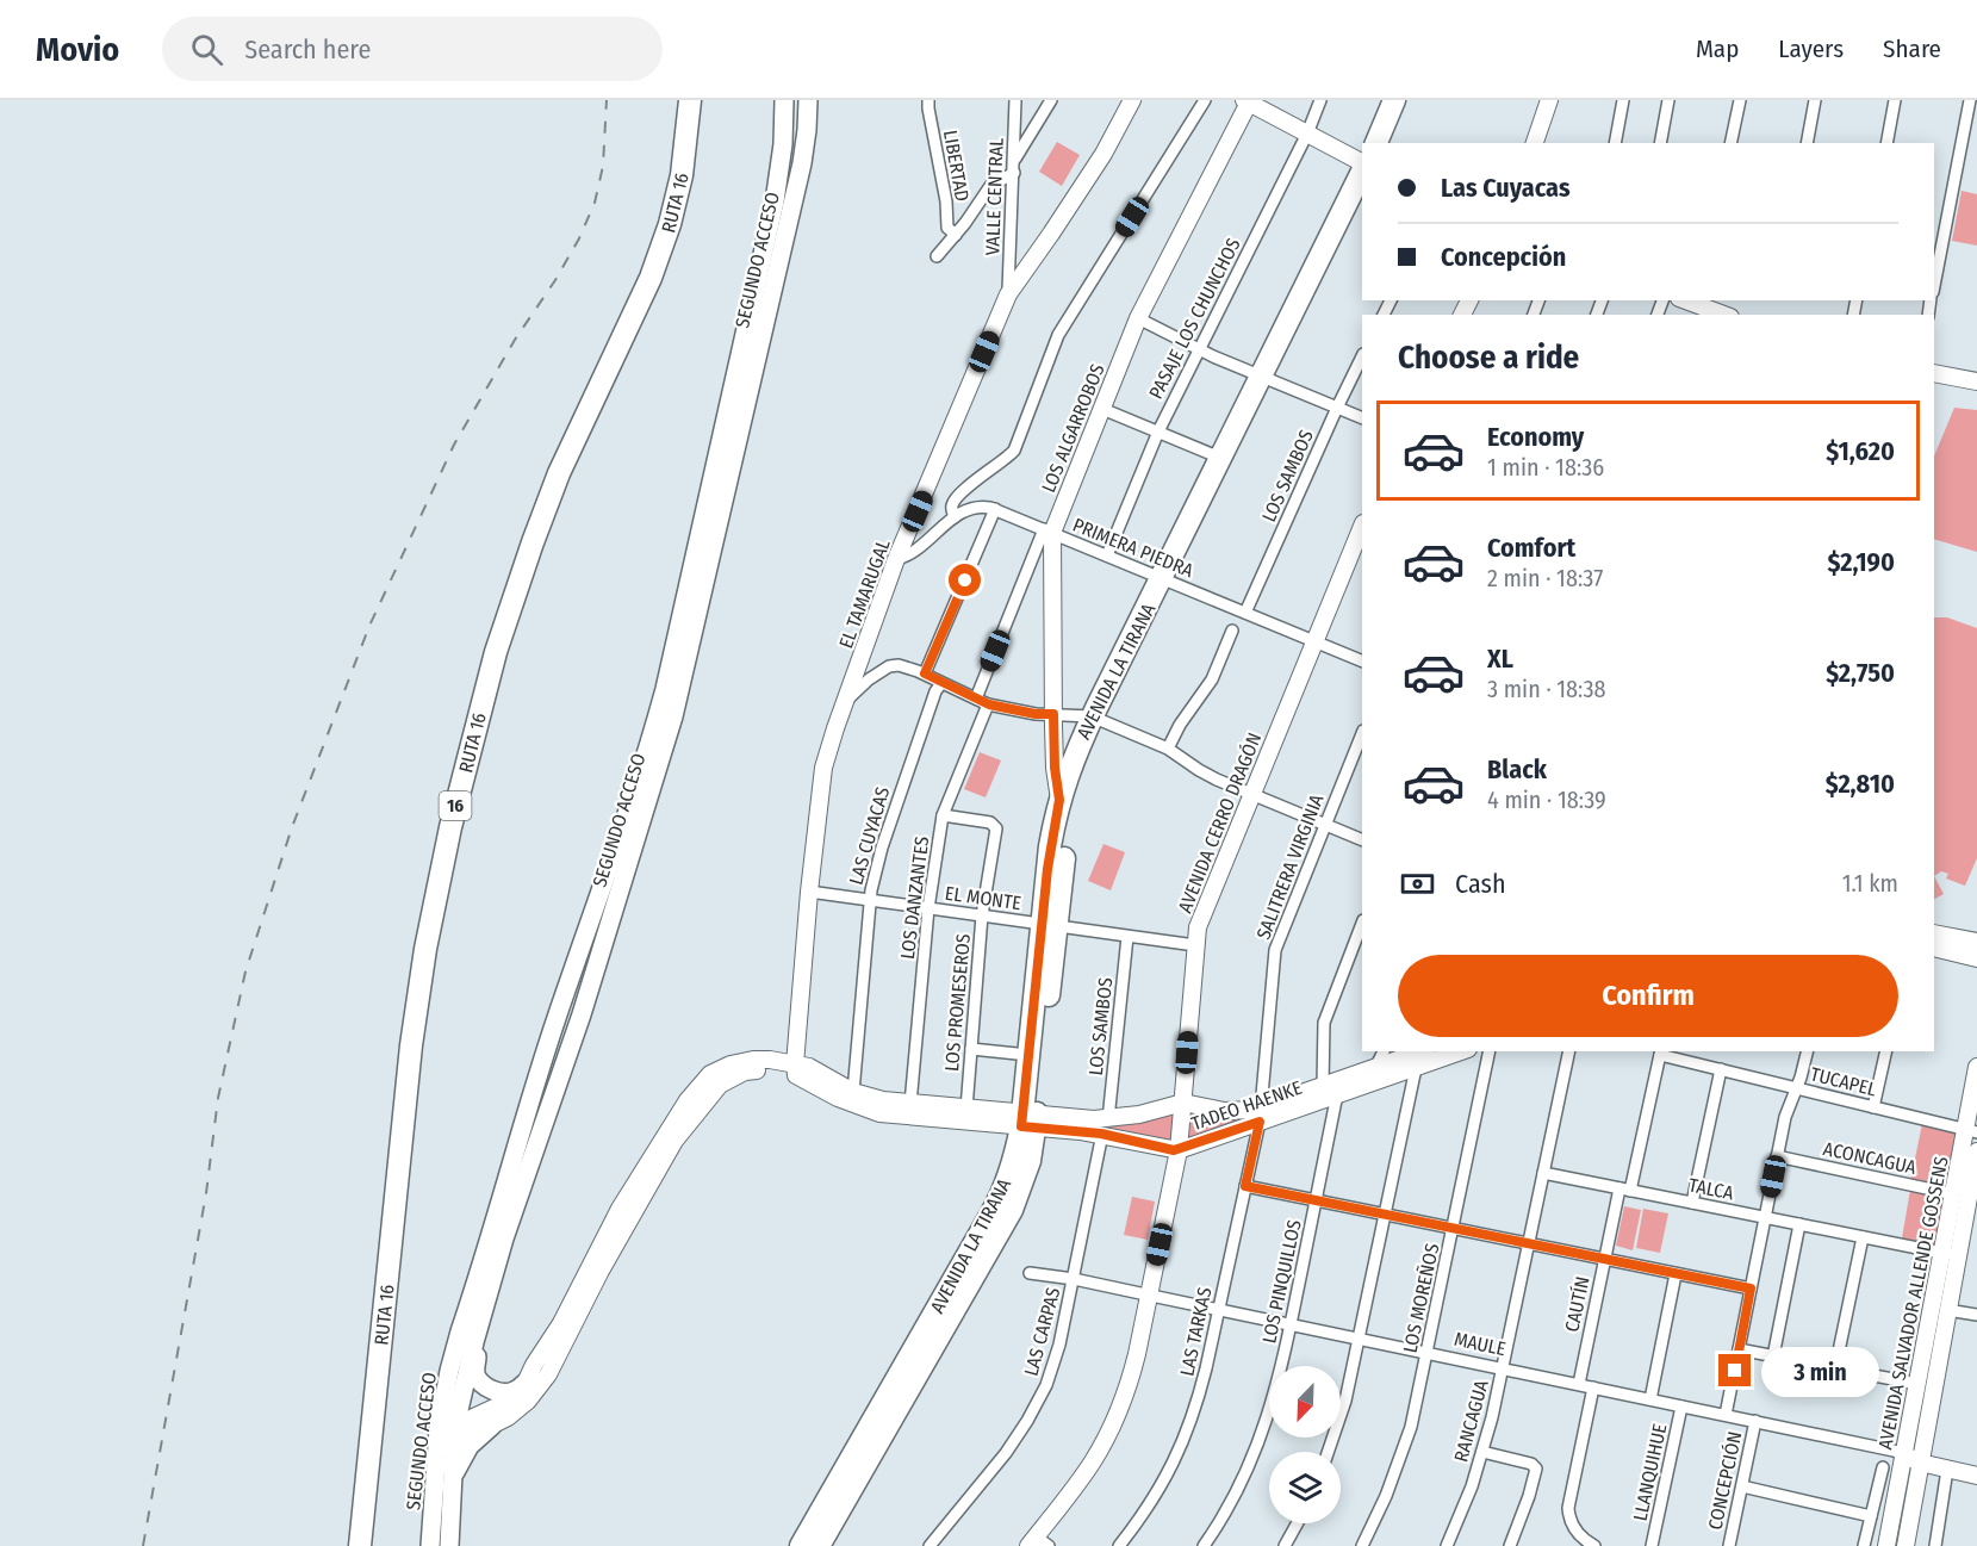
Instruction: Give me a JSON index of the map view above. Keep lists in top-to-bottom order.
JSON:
{
  "streets": {
    "highway": ["RUTA 16", "AVENIDA LA TIRANA", "16"],
    "main road": ["SEGUNDO ACCESO"],
    "street": [
      "LIBERTAD",
      "VALLE CENTRAL",
      "PASAJE LOS CHUNCHOS",
      "LOS ALGARROBOS",
      "LOS SAMBOS",
      "PRIMERA PIEDRA",
      "EL TAMARUGAL",
      "AVENIDA CERRO DRAGÓN",
      "LAS CUYACAS",
      "SALITRERA VIRGINIA",
      "LOS DANZANTES",
      "EL MONTE",
      "LOS PROMESEROS",
      "TUCAPEL",
      "TADEO HAENKE",
      "ACONCAGUA",
      "TALCA",
      "LOS PINQUILLOS",
      "LOS MOREÑOS",
      "AVENIDA SALVADOR ALLENDE GOSSENS",
      "CAUTÍN",
      "LAS CARPAS",
      "LAS TARKAS",
      "MAULE",
      "RANCAGUA",
      "LLANQUIHUE",
      "CONCEPCIÓN"
    ]
  },
  "crossings": [
    ["VALLE CENTRAL", "EL TAMARUGAL"],
    ["PASAJE LOS CHUNCHOS", "PRIMERA PIEDRA"],
    ["LOS ALGARROBOS", "PRIMERA PIEDRA"],
    ["LOS ALGARROBOS", "AVENIDA LA TIRANA"],
    ["LOS SAMBOS", "PRIMERA PIEDRA"],
    ["LOS SAMBOS", "EL MONTE"],
    ["LOS SAMBOS", "TADEO HAENKE"],
    ["LOS SAMBOS", "LAS CARPAS"],
    ["PRIMERA PIEDRA", "EL TAMARUGAL"],
    ["PRIMERA PIEDRA", "AVENIDA LA TIRANA"],
    ["PRIMERA PIEDRA", "AVENIDA CERRO DRAGÓN"],
    ["EL TAMARUGAL", "EL MONTE"],
    ["EL TAMARUGAL", "TADEO HAENKE"],
    ["AVENIDA LA TIRANA", "EL MONTE"],
    ["AVENIDA LA TIRANA", "TADEO HAENKE"],
    ["AVENIDA CERRO DRAGÓN", "EL MONTE"],
    ["AVENIDA CERRO DRAGÓN", "TADEO HAENKE"],
    ["AVENIDA CERRO DRAGÓN", "MAULE"],
    ["LAS CUYACAS", "EL MONTE"],
    ["LAS CUYACAS", "TADEO HAENKE"],
    ["SALITRERA VIRGINIA", "TADEO HAENKE"],
    ["SALITRERA VIRGINIA", "LAS TARKAS"],
    ["LOS DANZANTES", "EL MONTE"],
    ["LOS DANZANTES", "LOS PROMESEROS"],
    ["LOS DANZANTES", "TADEO HAENKE"],
    ["EL MONTE", "LOS PROMESEROS"],
    ["LOS PROMESEROS", "TADEO HAENKE"],
    ["TUCAPEL", "AVENIDA SALVADOR ALLENDE GOSSENS"],
    ["TUCAPEL", "CAUTÍN"],
    ["TUCAPEL", "CONCEPCIÓN"],
    ["TADEO HAENKE", "LOS PINQUILLOS"],
    ["TADEO HAENKE", "LAS CARPAS"],
    ["TADEO HAENKE", "LAS TARKAS"],
    ["ACONCAGUA", "AVENIDA SALVADOR ALLENDE GOSSENS"],
    ["ACONCAGUA", "CONCEPCIÓN"],
    ["TALCA", "AVENIDA SALVADOR ALLENDE GOSSENS"],
    ["TALCA", "CAUTÍN"],
    ["TALCA", "RANCAGUA"],
    ["TALCA", "CONCEPCIÓN"],
    ["LOS PINQUILLOS", "MAULE"],
    ["LOS MOREÑOS", "MAULE"],
    ["AVENIDA SALVADOR ALLENDE GOSSENS", "MAULE"],
    ["CAUTÍN", "MAULE"],
    ["LAS CARPAS", "MAULE"],
    ["LAS TARKAS", "MAULE"],
    ["MAULE", "RANCAGUA"],
    ["MAULE", "LLANQUIHUE"],
    ["MAULE", "CONCEPCIÓN"]
  ],
  "north": "bottom left",
  "page": {
    "header": "Movio",
    "search": "Search here",
    "nav": ["Map", "Layers", "Share"],
    "banner": ["Las Cuyacas", "Concepción"],
    "heading": "Choose a ride",
    "list": [
      {
        "name": "Economy",
        "note": "1 min · 18:36",
        "value": "$1,620"
      },
      {
        "name": "Comfort",
        "note": "2 min · 18:37",
        "value": "$2,190"
      },
      {
        "name": "XL",
        "note": "3 min · 18:38",
        "value": "$2,750"
      },
      {
        "name": "Black",
        "note": "4 min · 18:39",
        "value": "$2,810"
      }
    ],
    "pay": ["Cash", "1.1 km"],
    "buttons": "Confirm",
    "bubble": "3 min"
  }
}
